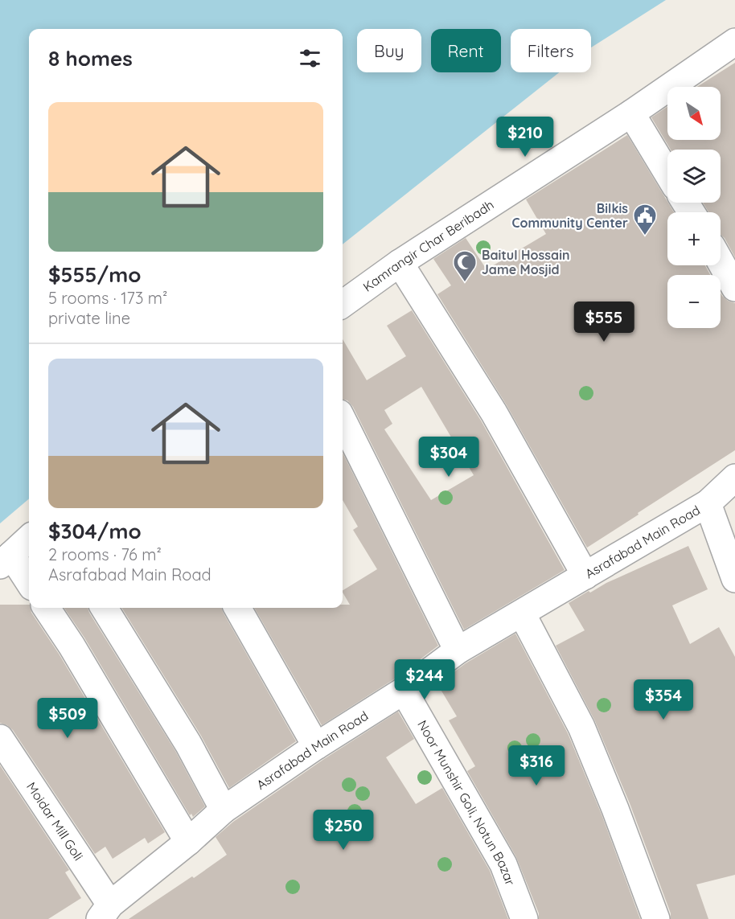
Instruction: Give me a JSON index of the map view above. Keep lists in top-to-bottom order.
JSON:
{
  "streets": {
    "street": [
      "Kamrangir Char Beribadh",
      "Asrafabad Main Road",
      "Noor Munshir Goli, Notun Bazar",
      "Moidar Mill Goli"
    ]
  },
  "crossings": [
    ["Asrafabad Main Road", "Noor Munshir Goli, Notun Bazar"],
    ["Asrafabad Main Road", "Moidar Mill Goli"]
  ],
  "places": {
    "public building": ["Bilkis Community Center"],
    "mosque": ["Baitul Hossain Jame Mosjid"]
  },
  "north": "bottom right",
  "page": {
    "chip": ["Buy", "Rent", "Filters"],
    "heading": "8 homes",
    "map_buttons": ["+", "−"],
    "list": [
      {
        "name": "$555/mo",
        "note": "5 rooms · 173 m² · private line"
      },
      {
        "name": "$304/mo",
        "note": "2 rooms · 76 m² · Asrafabad Main Road"
      }
    ],
    "price": [
      "$210",
      "$555",
      "$304",
      "$244",
      "$354",
      "$509",
      "$316",
      "$250"
    ]
  }
}
